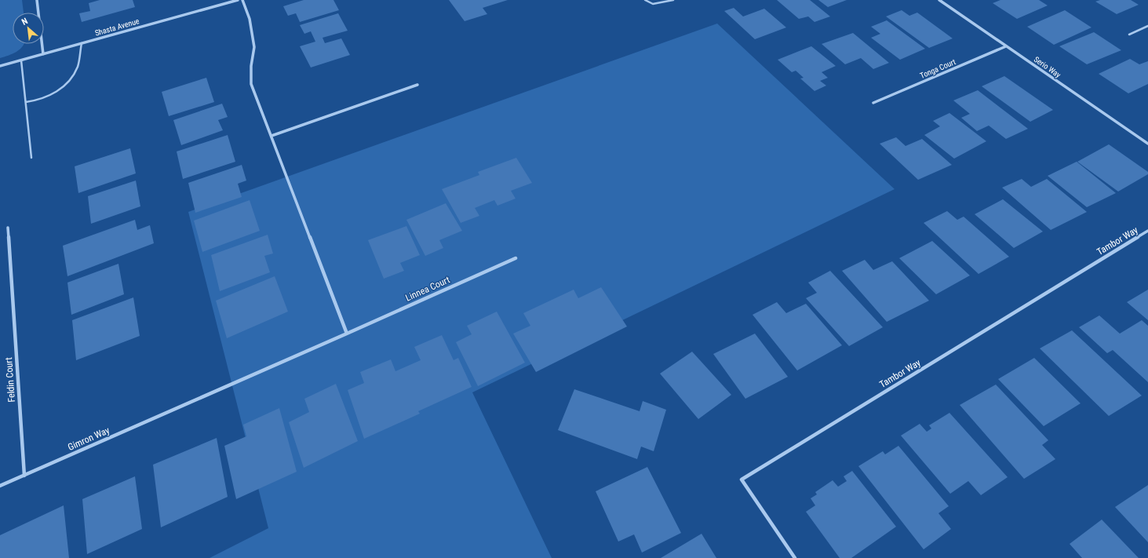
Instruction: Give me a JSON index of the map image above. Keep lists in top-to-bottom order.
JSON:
{
  "streets": {
    "street": [
      "Shasta Avenue",
      "Serio Way",
      "Tonga Court",
      "Tambor Way",
      "Linnea Court",
      "Feldin Court",
      "Gimron Way"
    ]
  },
  "crossings": [
    ["Serio Way", "Tonga Court"],
    ["Linnea Court", "Gimron Way"],
    ["Feldin Court", "Gimron Way"]
  ],
  "north": "top left"
}
